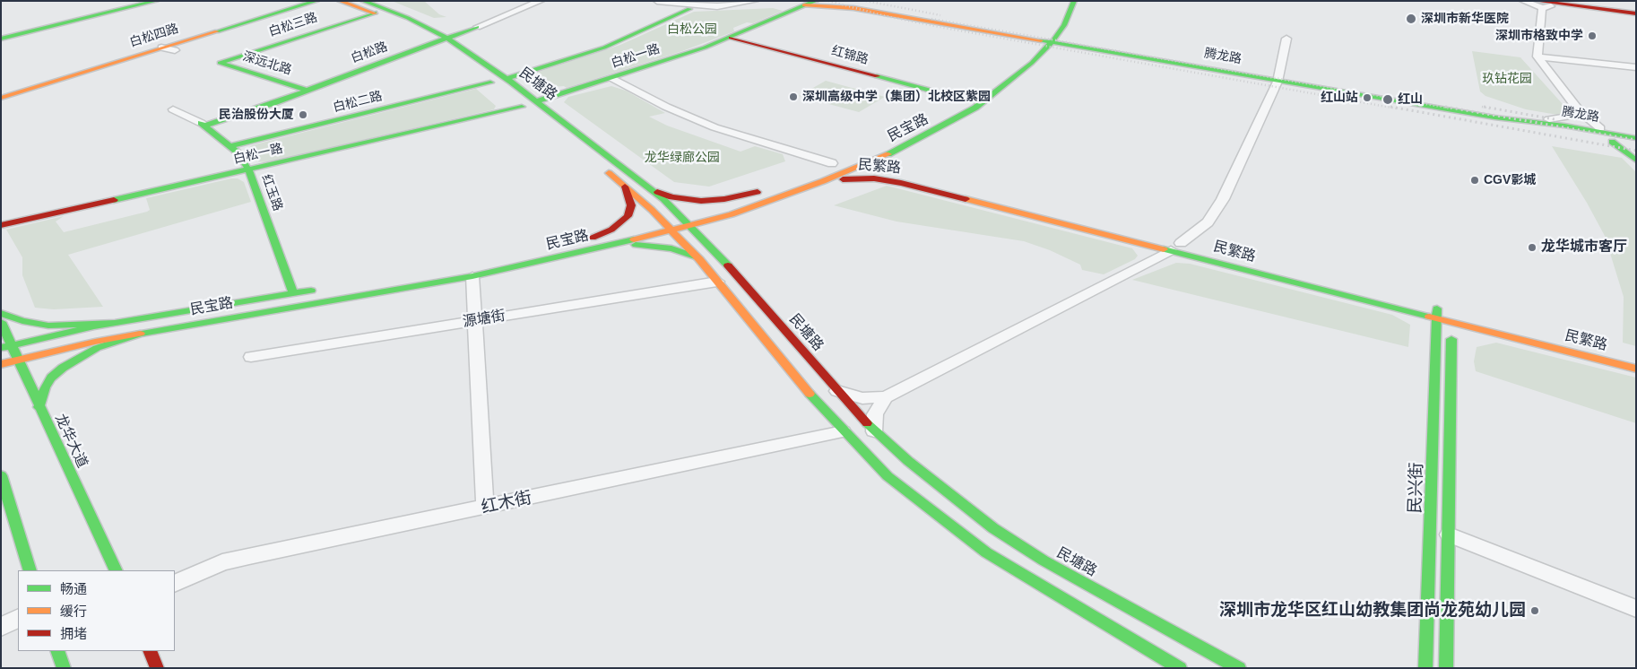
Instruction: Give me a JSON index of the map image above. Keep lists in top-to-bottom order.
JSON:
{
  "streets": {
    "main road": [
      "白松三路",
      "白松四路",
      "白松路",
      "红锦路",
      "白松一路",
      "腾龙路",
      "深远北路",
      "民塘路",
      "白松二路",
      "民宝路",
      "民繁路",
      "红玉路",
      "龙华大道",
      "民兴街"
    ],
    "street": ["源塘街", "红木街"]
  },
  "crossings": [
    ["白松三路", "深远北路"],
    ["白松三路", "民塘路"],
    ["白松路", "深远北路"],
    ["白松路", "民塘路"],
    ["白松路", "红玉路"],
    ["红锦路", "白松一路"],
    ["白松一路", "腾龙路"],
    ["白松一路", "民塘路"],
    ["白松一路", "红玉路"],
    ["腾龙路", "民宝路"],
    ["民塘路", "民宝路"],
    ["白松二路", "红玉路"],
    ["民宝路", "民繁路"],
    ["民宝路", "红玉路"],
    ["民宝路", "龙华大道"],
    ["民繁路", "民兴街"]
  ],
  "parks": ["白松公园", "玖钻花园", "龙华绿廊公园"],
  "places": [
    "深圳市新华医院",
    "深圳市格致中学",
    "深圳高级中学（集团）北校区紫园",
    "红山站",
    "红山",
    "民治股份大厦",
    "CGV影城",
    "龙华城市客厅",
    "深圳市龙华区红山幼教集团尚龙苑幼儿园"
  ],
  "legend": ["畅通", "缓行", "拥堵"]
}
